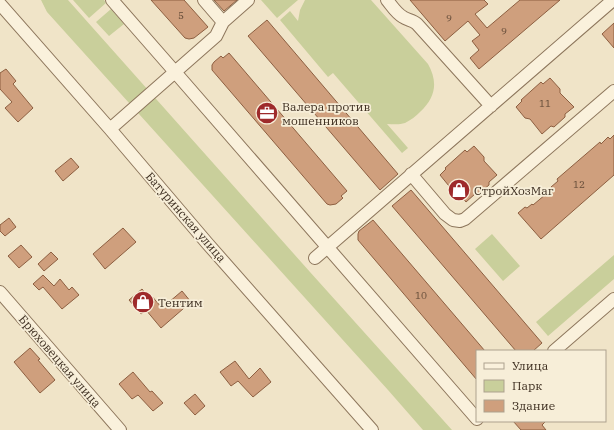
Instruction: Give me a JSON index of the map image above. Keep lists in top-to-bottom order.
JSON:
{
  "streets": {
    "street": ["Батуринская улица", "Брюховецкая улица"]
  },
  "places": {
    "office": ["Валера против мошенников"],
    "shop": ["СтройХозМаг", "Тентим"]
  },
  "house_numbers": [
    "5",
    "9",
    "9",
    "11",
    "12",
    "10"
  ],
  "legend": ["Улица", "Парк", "Здание"]
}
